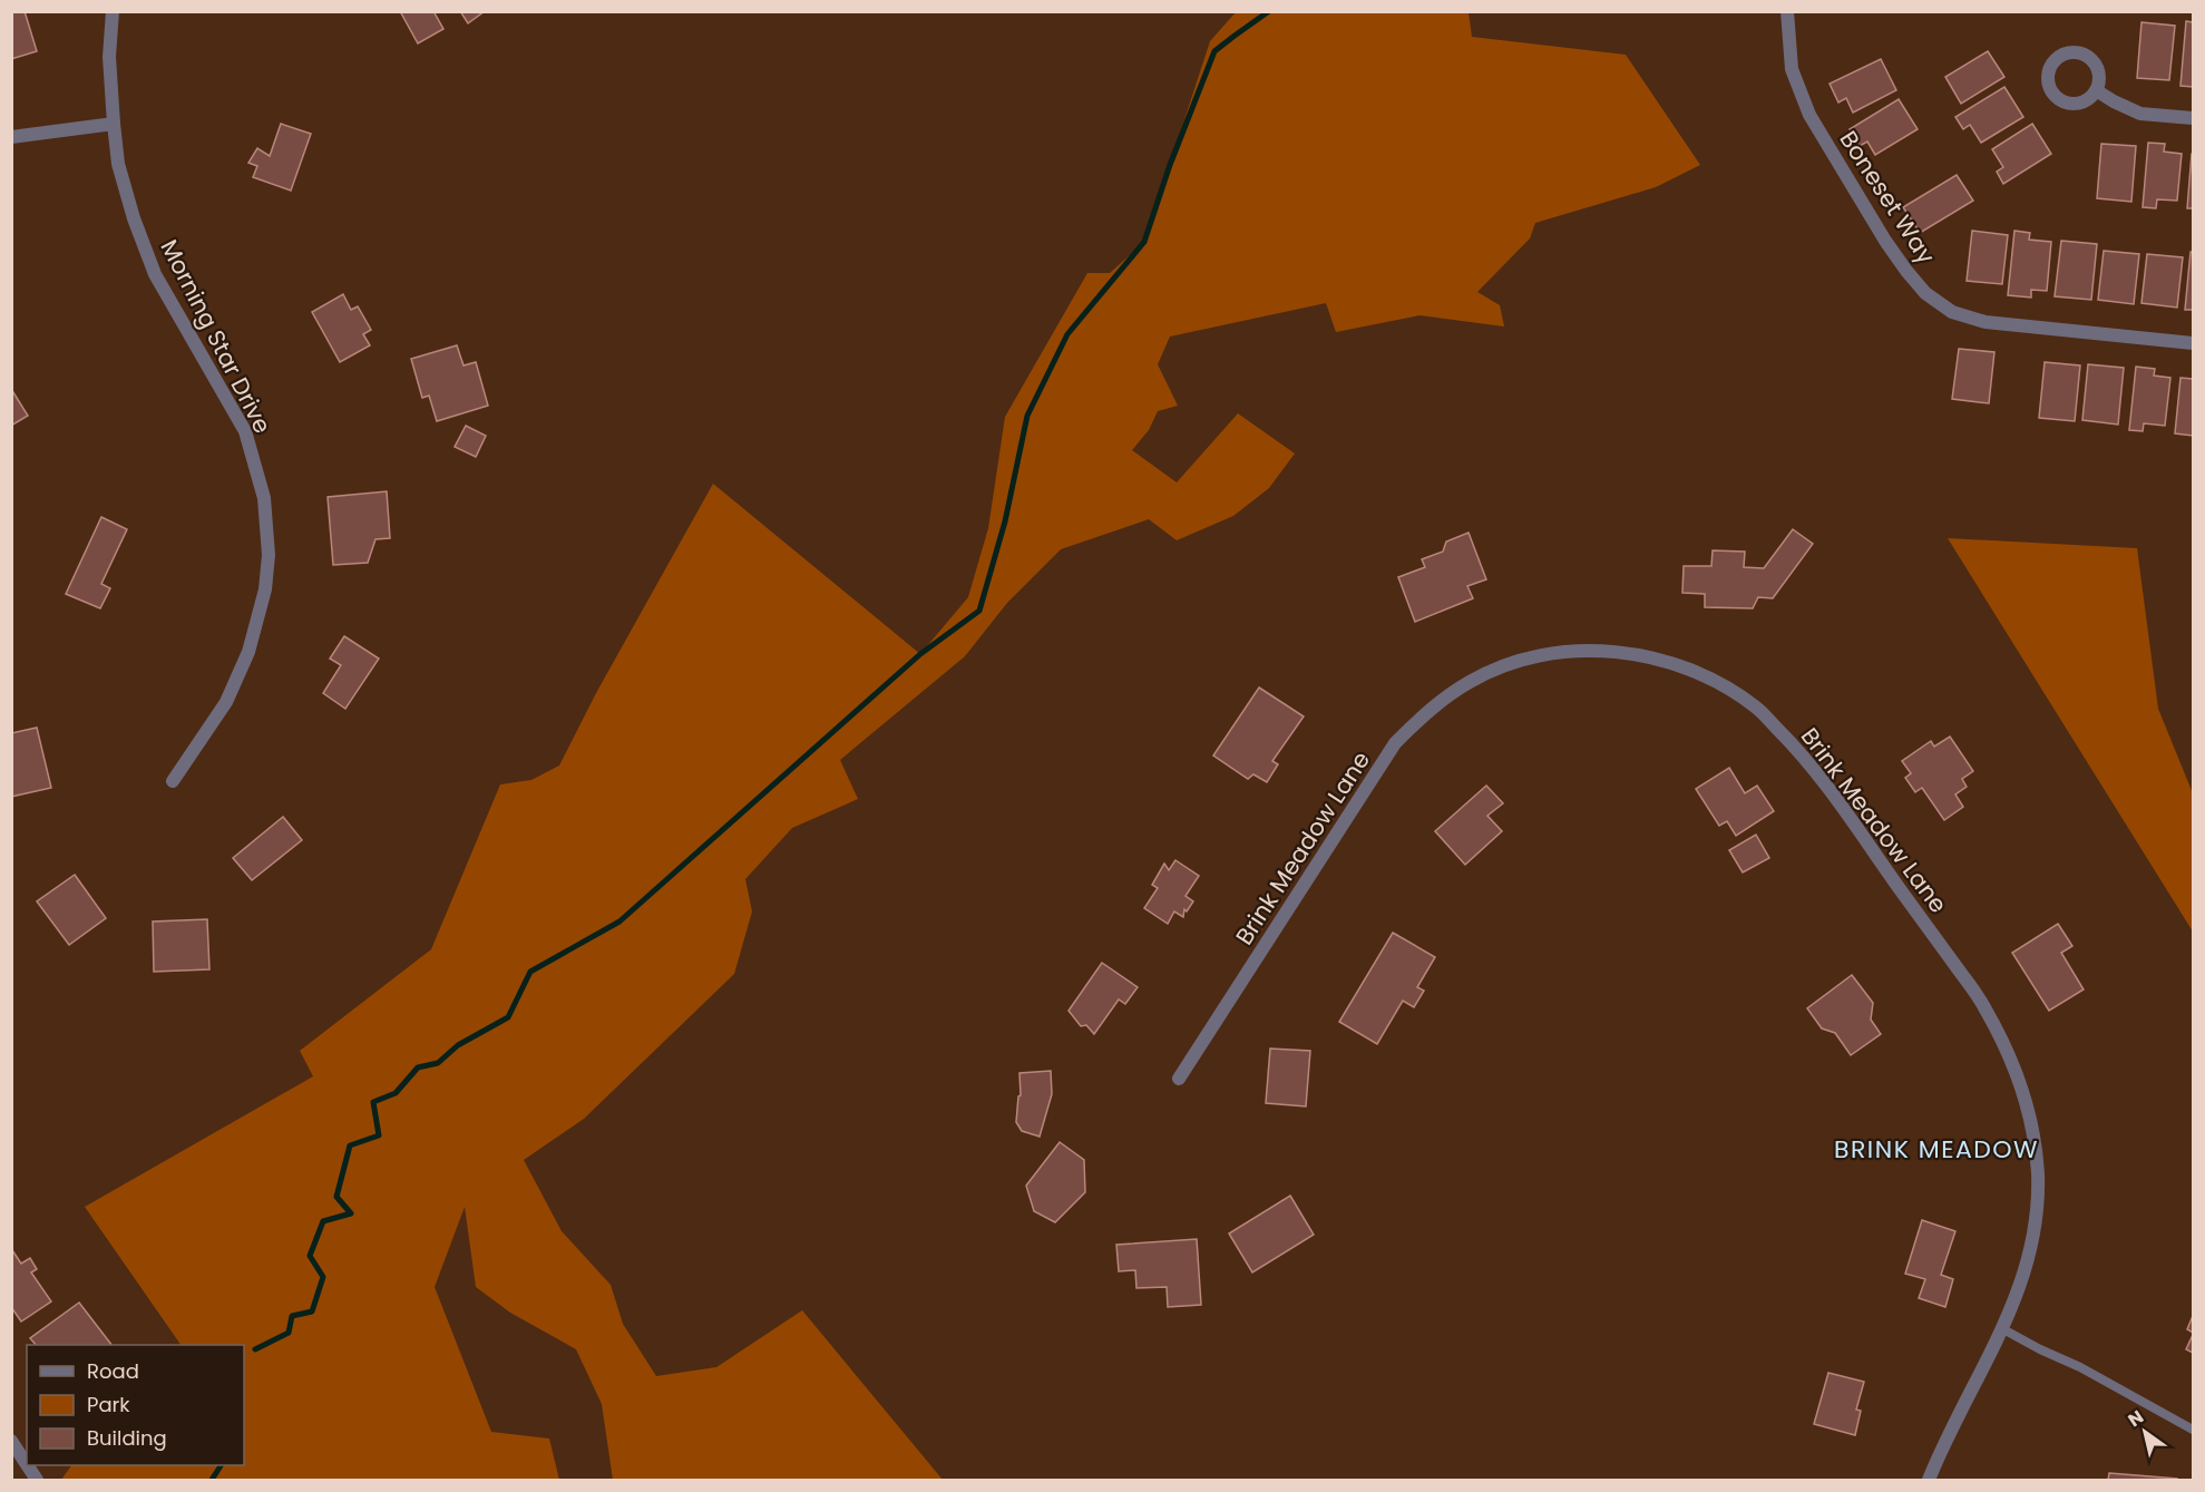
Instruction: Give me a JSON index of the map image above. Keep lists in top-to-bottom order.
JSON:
{
  "streets": {
    "street": ["Boneset Way", "Morning Star Drive", "Brink Meadow Lane"]
  },
  "districts": ["BRINK MEADOW"],
  "legend": ["Road", "Park", "Building"],
  "north": "top left"
}
